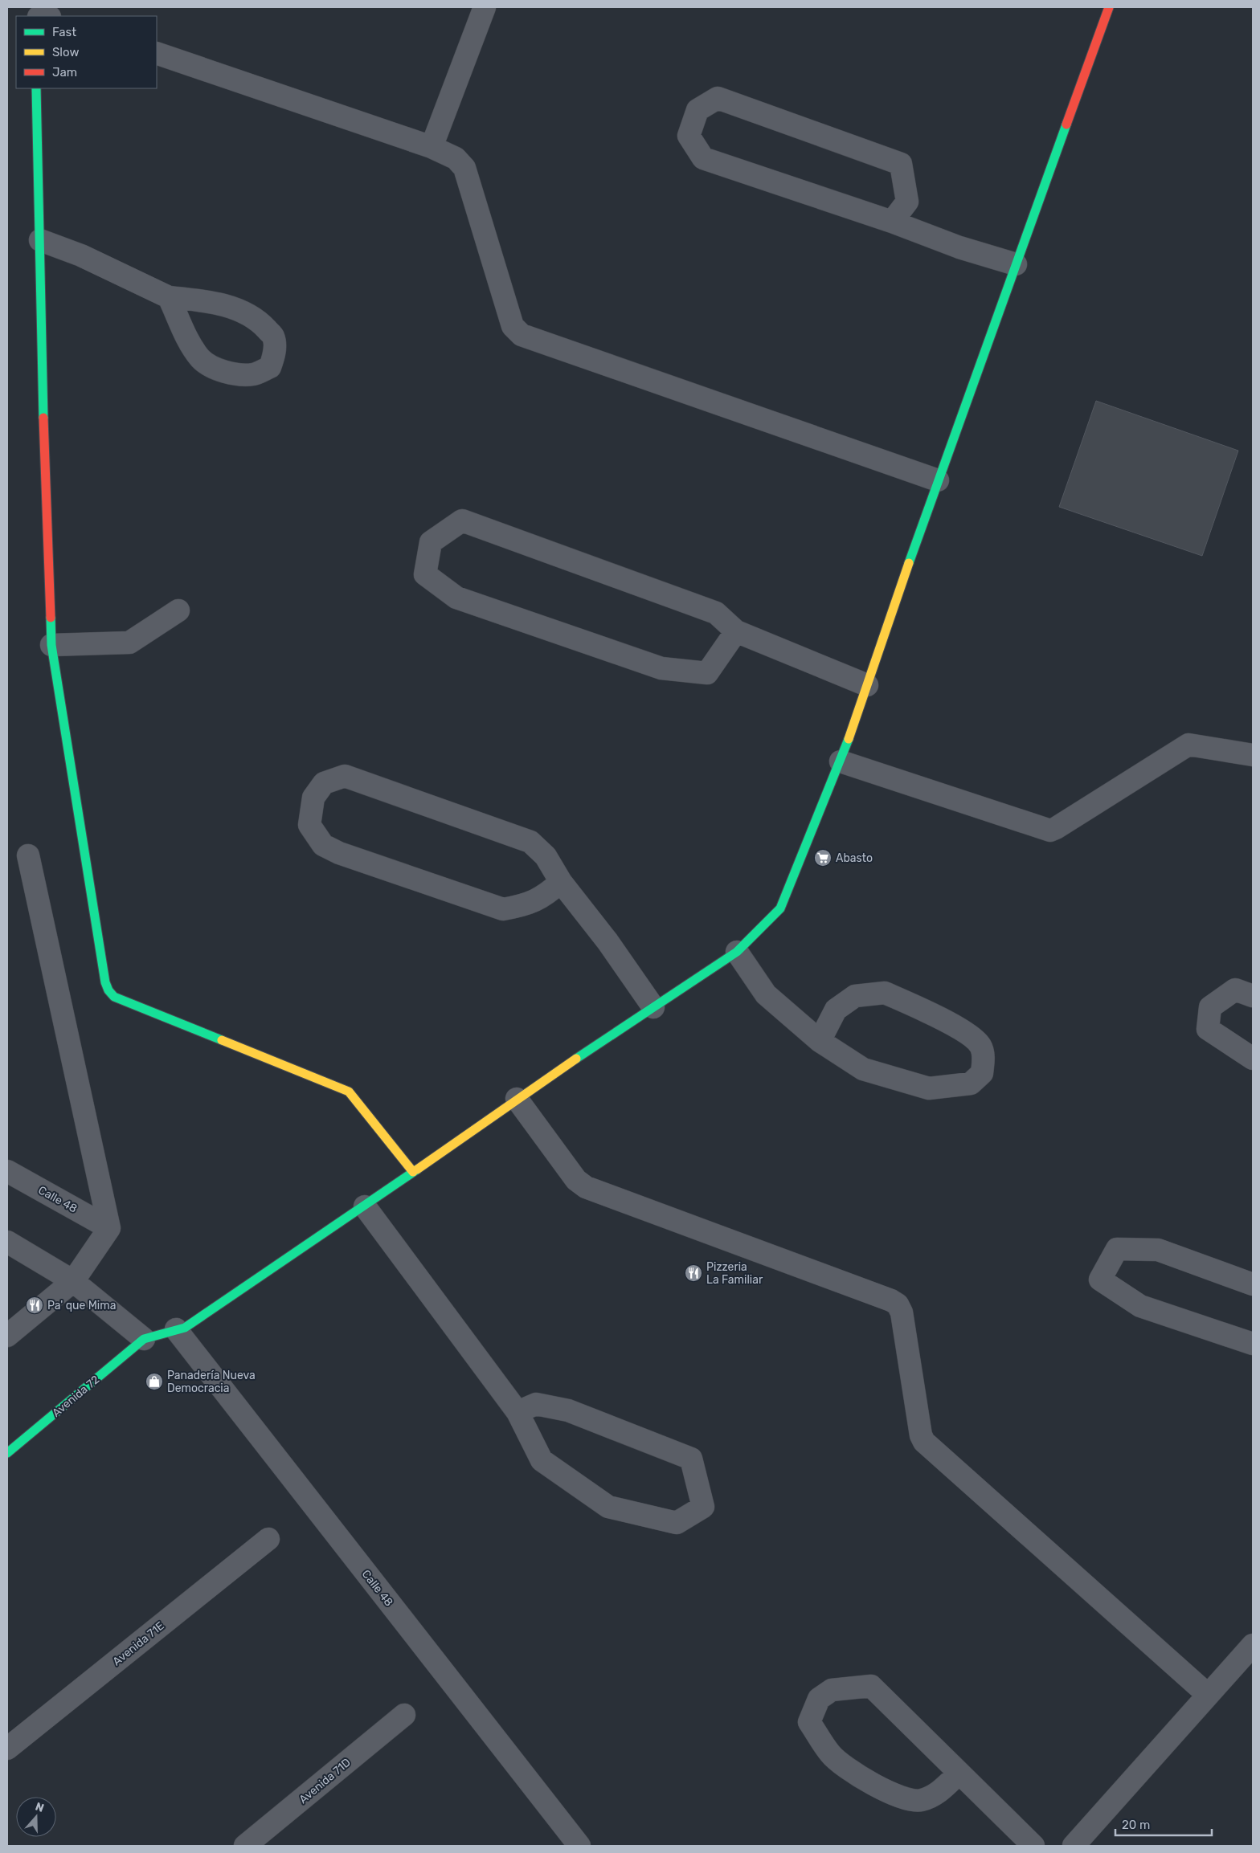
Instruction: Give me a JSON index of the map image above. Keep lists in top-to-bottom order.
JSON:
{
  "streets": {
    "street": [
      "Calle 48",
      "Avenida 72",
      "Avenida 71E",
      "Avenida 71D"
    ]
  },
  "places": {
    "supermarket": ["Abasto"],
    "restaurant": ["Pizzeria La Familiar", "Pa' que Mima"],
    "shop": ["Panadería Nueva Democracia"]
  },
  "legend": ["Fast", "Slow", "Jam"],
  "scale_bar": "20 m",
  "north": "top"
}
